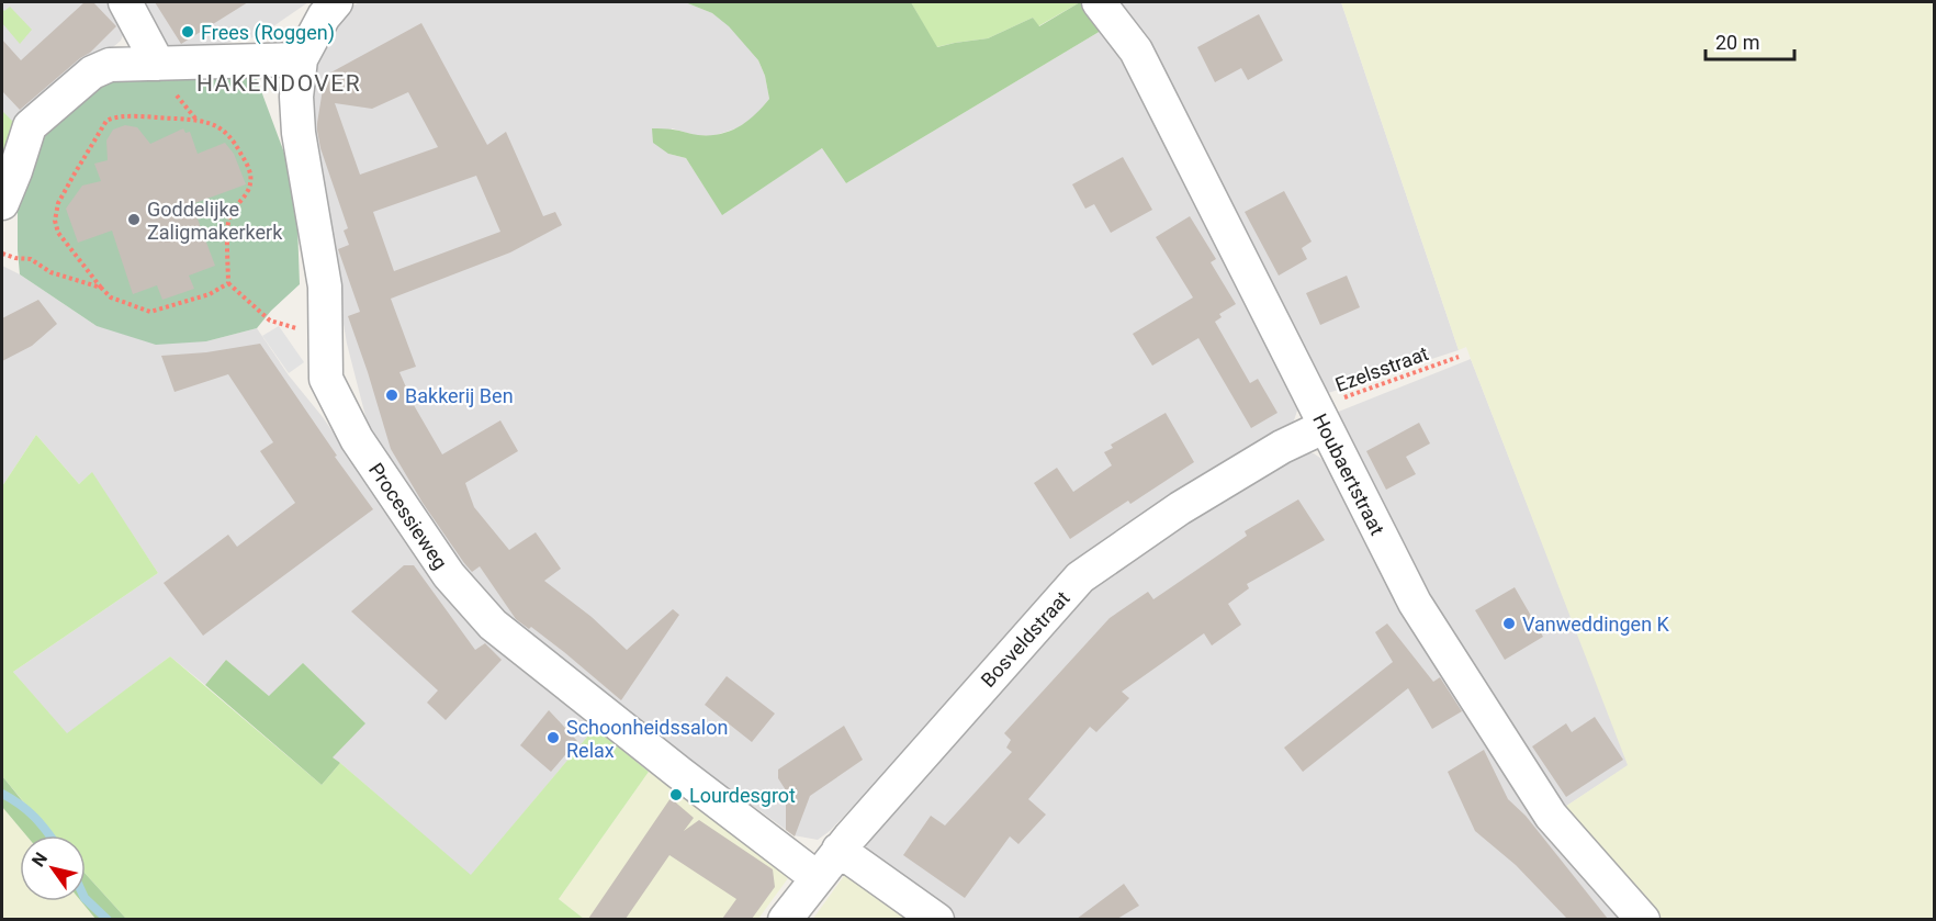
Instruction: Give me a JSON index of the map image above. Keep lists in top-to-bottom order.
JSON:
{
  "streets": {
    "street": ["Houbaertstraat", "Processieweg", "Bosveldstraat"],
    "path": ["Ezelsstraat"]
  },
  "crossings": [
    ["Ezelsstraat", "Houbaertstraat"],
    ["Ezelsstraat", "Bosveldstraat"],
    ["Houbaertstraat", "Bosveldstraat"],
    ["Processieweg", "Bosveldstraat"]
  ],
  "districts": ["HAKENDOVER"],
  "places": [
    "Frees (Roggen)",
    "Goddelijke Zaligmakerkerk",
    "Bakkerij Ben",
    "Vanweddingen K",
    "Schoonheidssalon Relax",
    "Lourdesgrot"
  ],
  "scale_bar": "20 m",
  "north": "top left"
}
